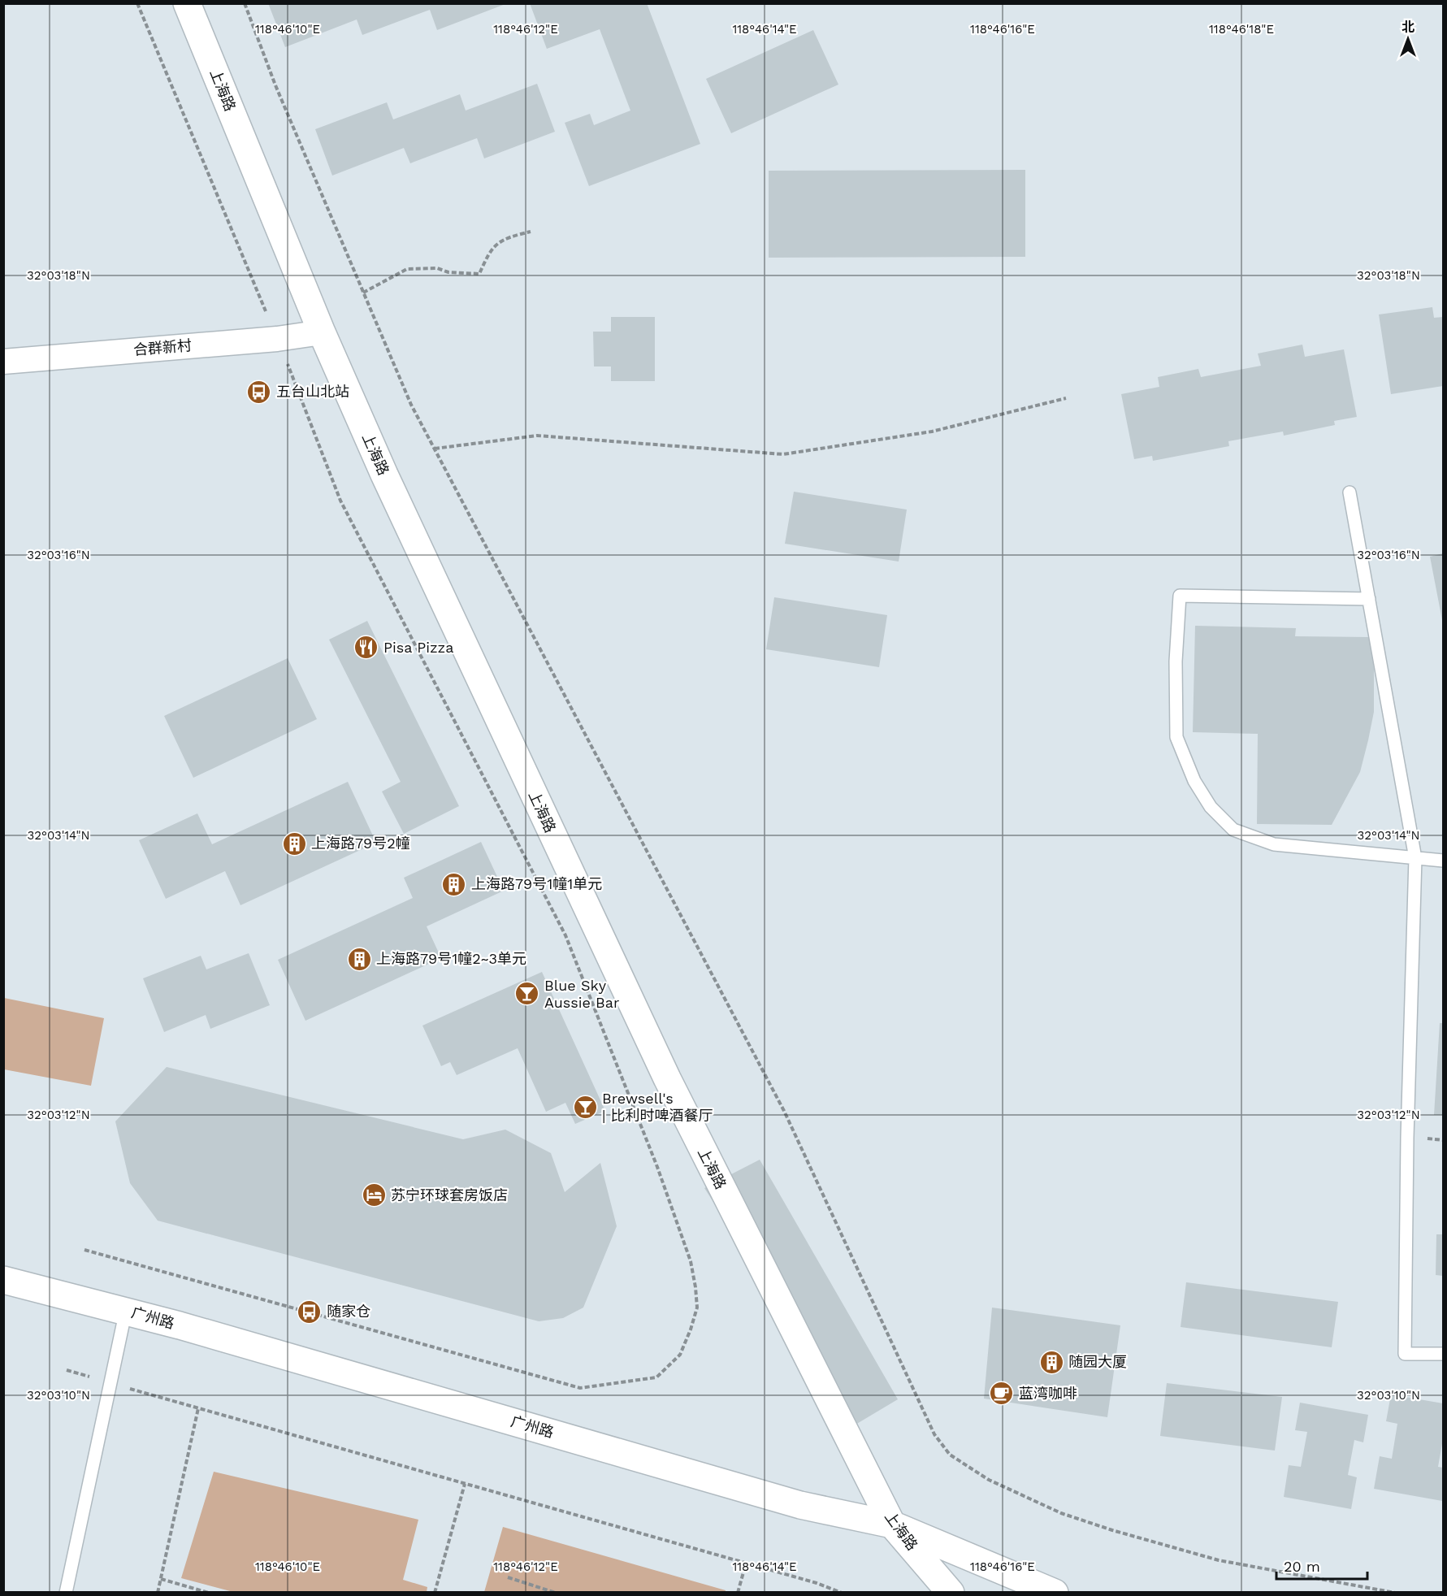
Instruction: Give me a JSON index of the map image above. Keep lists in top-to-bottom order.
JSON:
{
  "streets": {
    "main road": ["上海路", "广州路"],
    "street": ["合群新村"]
  },
  "crossings": [
    ["上海路", "合群新村"],
    ["上海路", "广州路"]
  ],
  "places": {
    "bus stop": ["五台山北站", "随家仓"],
    "restaurant": ["Pisa Pizza"],
    "building": [
      "上海路79号2幢",
      "上海路79号1幢1单元",
      "上海路79号1幢2~3单元",
      "随园大厦"
    ],
    "bar": ["Blue Sky Aussie Bar", "Brewsell's | 比利时啤酒餐厅"],
    "hotel": ["苏宁环球套房饭店"],
    "cafe": ["蓝湾咖啡"]
  },
  "scale_bar": "20 m",
  "north": "top",
  "coordinates": [
    "118°46'10\"E",
    "118°46'12\"E",
    "118°46'14\"E",
    "118°46'16\"E",
    "118°46'18\"E",
    "32°03'18\"N",
    "32°03'16\"N",
    "32°03'14\"N",
    "32°03'12\"N",
    "32°03'10\"N"
  ]
}
